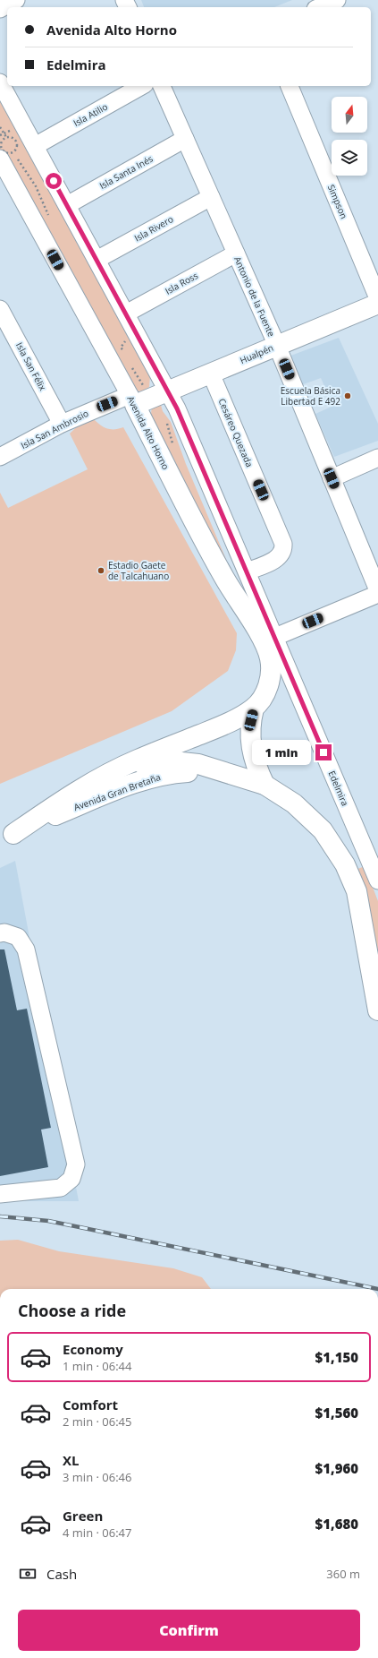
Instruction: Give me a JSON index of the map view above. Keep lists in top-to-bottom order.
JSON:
{
  "streets": {
    "main road": ["Hualpén", "Avenida Alto Horno", "Avenida Gran Bretaña"],
    "street": [
      "Isla Atilio",
      "Isla Santa Inés",
      "Simpson",
      "Isla Rivero",
      "Isla Ross",
      "Antonio de la Fuente",
      "Isla San Félix",
      "Isla San Ambrosio",
      "Cesáreo Quezada",
      "Edelmira"
    ]
  },
  "crossings": [
    ["Isla Atilio", "Avenida Alto Horno"],
    ["Isla Santa Inés", "Antonio de la Fuente"],
    ["Isla Santa Inés", "Avenida Alto Horno"],
    ["Isla Rivero", "Antonio de la Fuente"],
    ["Isla Rivero", "Avenida Alto Horno"],
    ["Isla Ross", "Antonio de la Fuente"],
    ["Isla Ross", "Avenida Alto Horno"],
    ["Antonio de la Fuente", "Hualpén"],
    ["Hualpén", "Isla San Ambrosio"],
    ["Hualpén", "Avenida Alto Horno"],
    ["Hualpén", "Cesáreo Quezada"],
    ["Isla San Félix", "Isla San Ambrosio"],
    ["Isla San Ambrosio", "Avenida Alto Horno"],
    ["Avenida Alto Horno", "Cesáreo Quezada"],
    ["Avenida Alto Horno", "Edelmira"],
    ["Avenida Alto Horno", "Avenida Gran Bretaña"]
  ],
  "places": ["Escuela Básica Libertad E 492", "Estadio Gaete de Talcahuano"],
  "north": "top",
  "page": {
    "banner": ["Avenida Alto Horno", "Edelmira"],
    "bubble": "1 min",
    "heading": "Choose a ride",
    "list": [
      {
        "name": "Economy",
        "note": "1 min · 06:44",
        "value": "$1,150"
      },
      {
        "name": "Comfort",
        "note": "2 min · 06:45",
        "value": "$1,560"
      },
      {
        "name": "XL",
        "note": "3 min · 06:46",
        "value": "$1,960"
      },
      {
        "name": "Green",
        "note": "4 min · 06:47",
        "value": "$1,680"
      }
    ],
    "pay": ["Cash", "360 m"],
    "buttons": "Confirm"
  }
}
